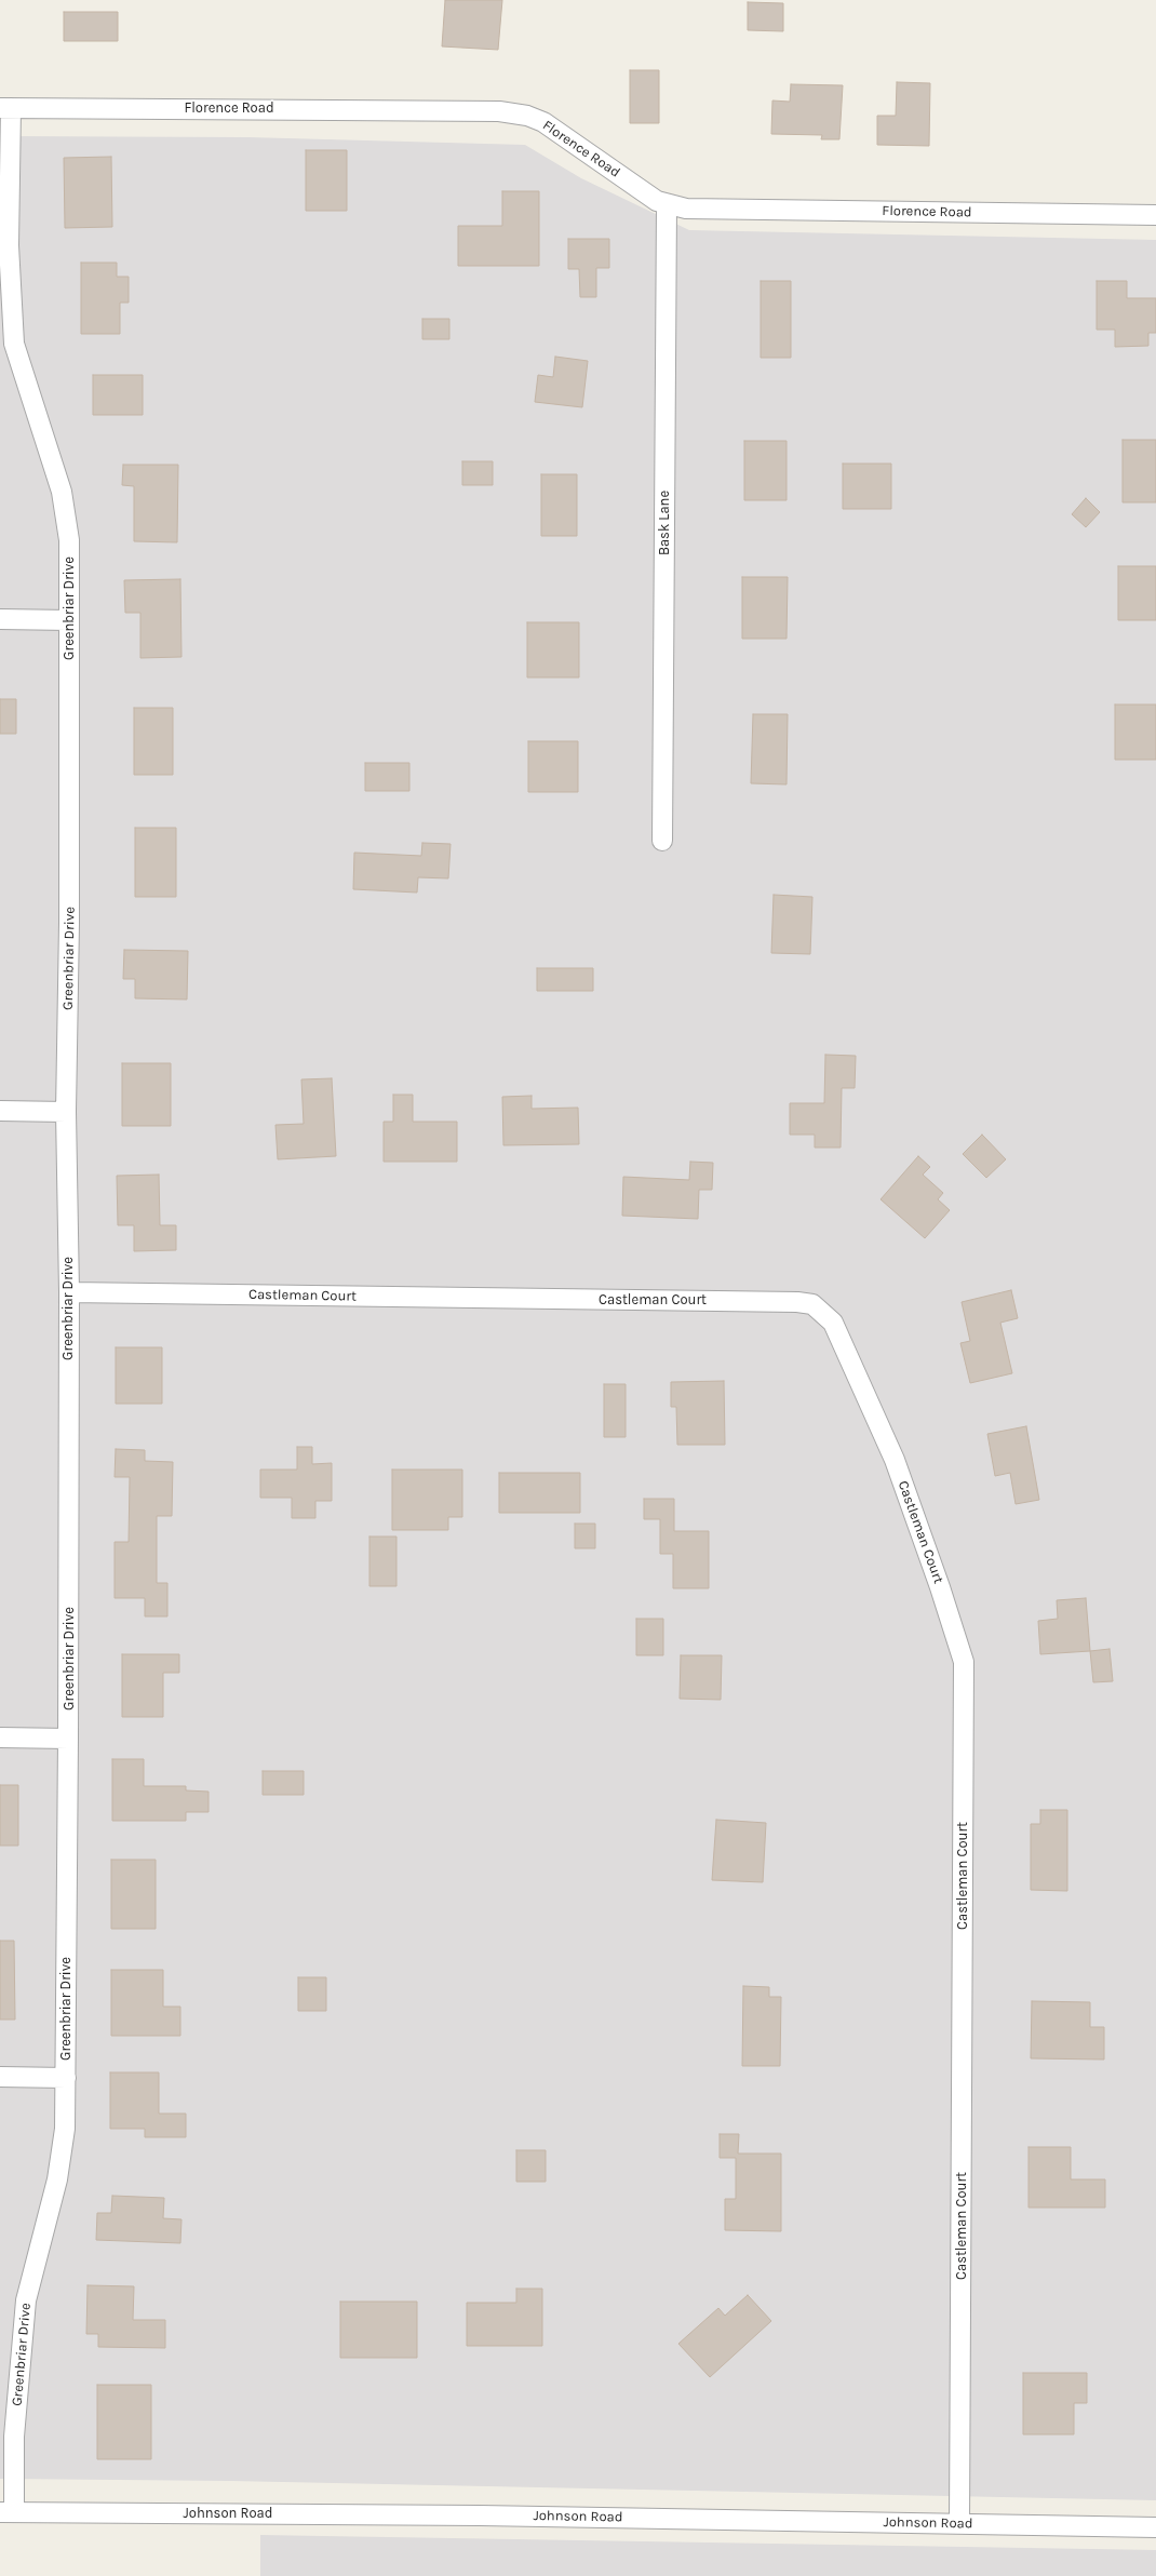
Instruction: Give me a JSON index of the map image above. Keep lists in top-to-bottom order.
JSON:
{
  "streets": {
    "street": [
      "Florence Road",
      "Bask Lane",
      "Greenbriar Drive",
      "Castleman Court",
      "Johnson Road"
    ]
  },
  "crossings": [
    ["Florence Road", "Bask Lane"],
    ["Florence Road", "Greenbriar Drive"],
    ["Greenbriar Drive", "Castleman Court"],
    ["Greenbriar Drive", "Johnson Road"],
    ["Castleman Court", "Johnson Road"]
  ]
}
